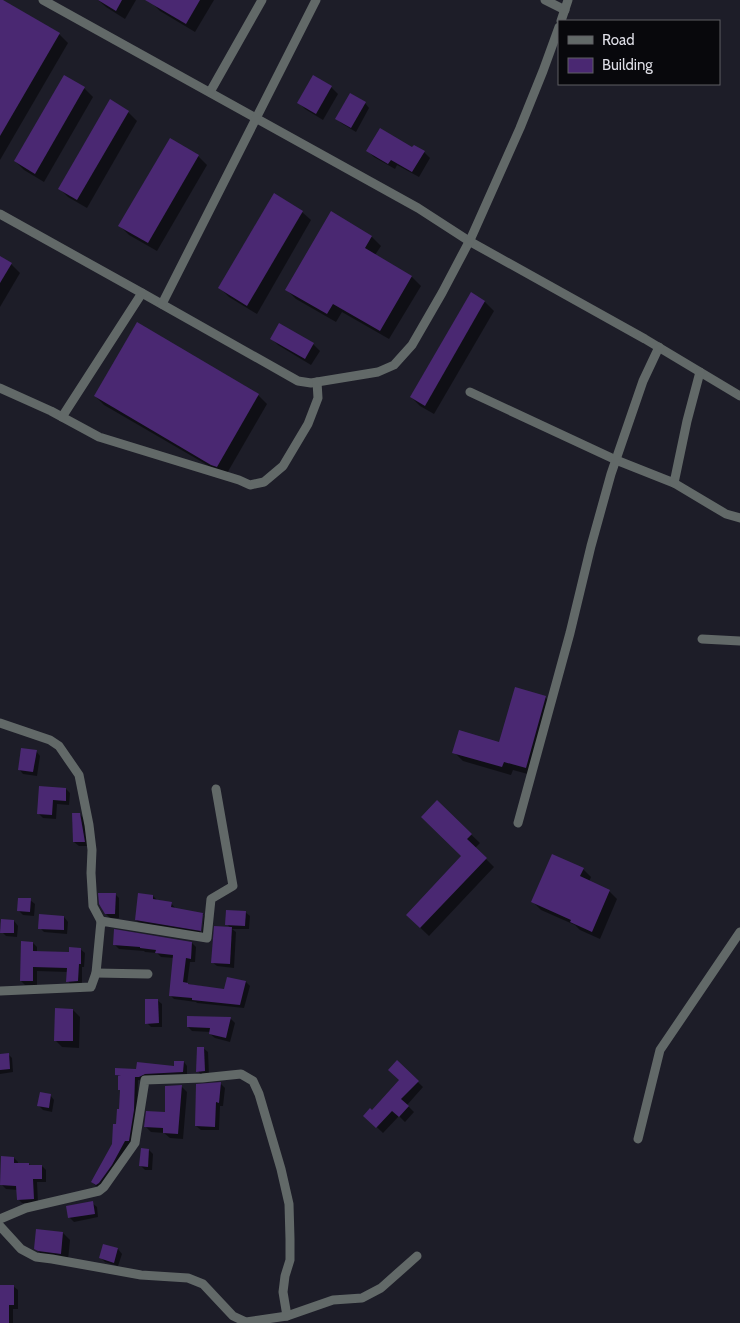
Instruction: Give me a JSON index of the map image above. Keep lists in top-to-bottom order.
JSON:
{
  "legend": ["Road", "Building"]
}
